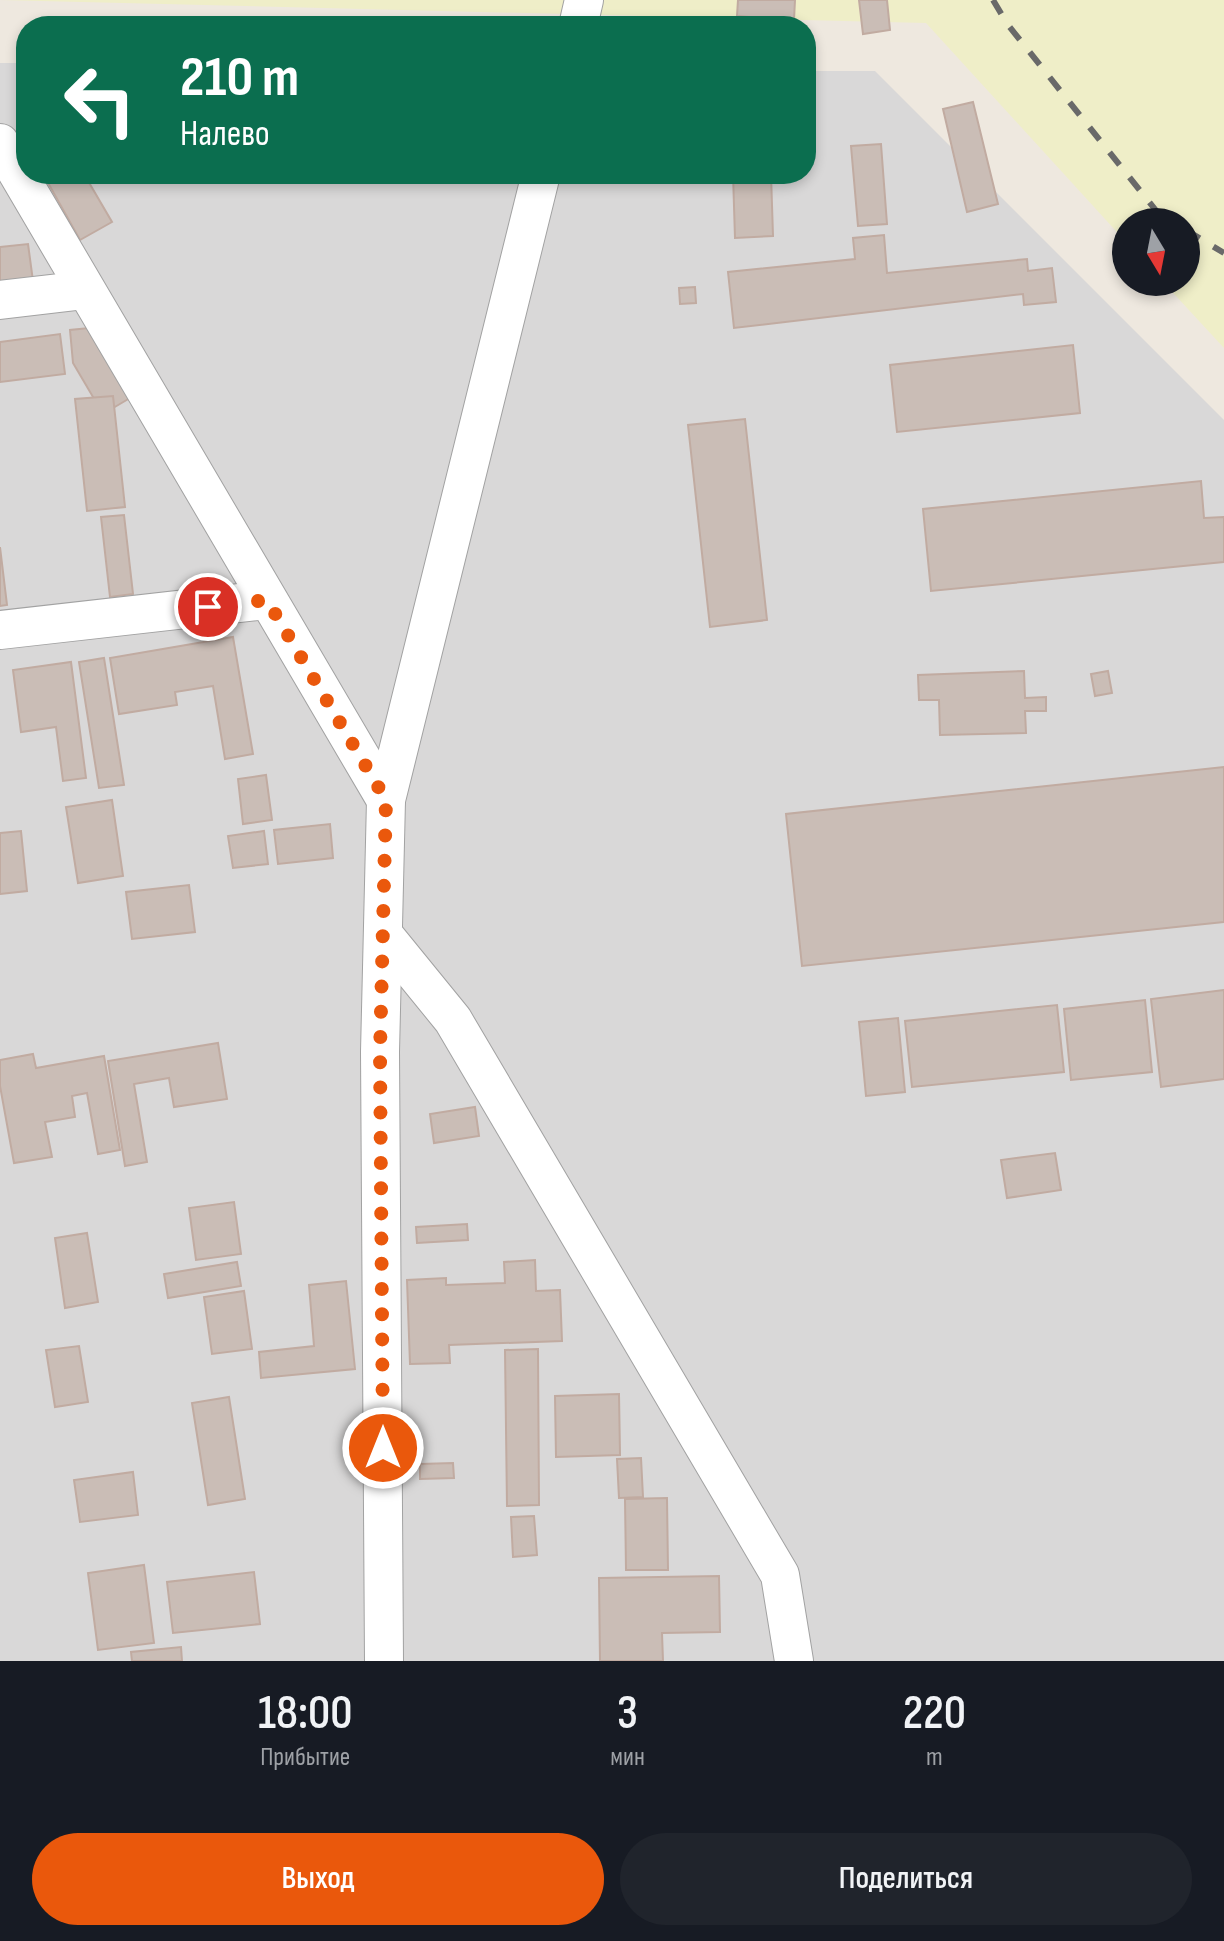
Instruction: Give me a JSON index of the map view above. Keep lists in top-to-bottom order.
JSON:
{
  "north": "bottom",
  "page": {
    "turn": ["210 m", "Налево"],
    "eta": [
      "18:00",
      "Прибытие",
      "3",
      "мин",
      "220",
      "m"
    ],
    "buttons": ["Выход", "Поделиться"]
  }
}
